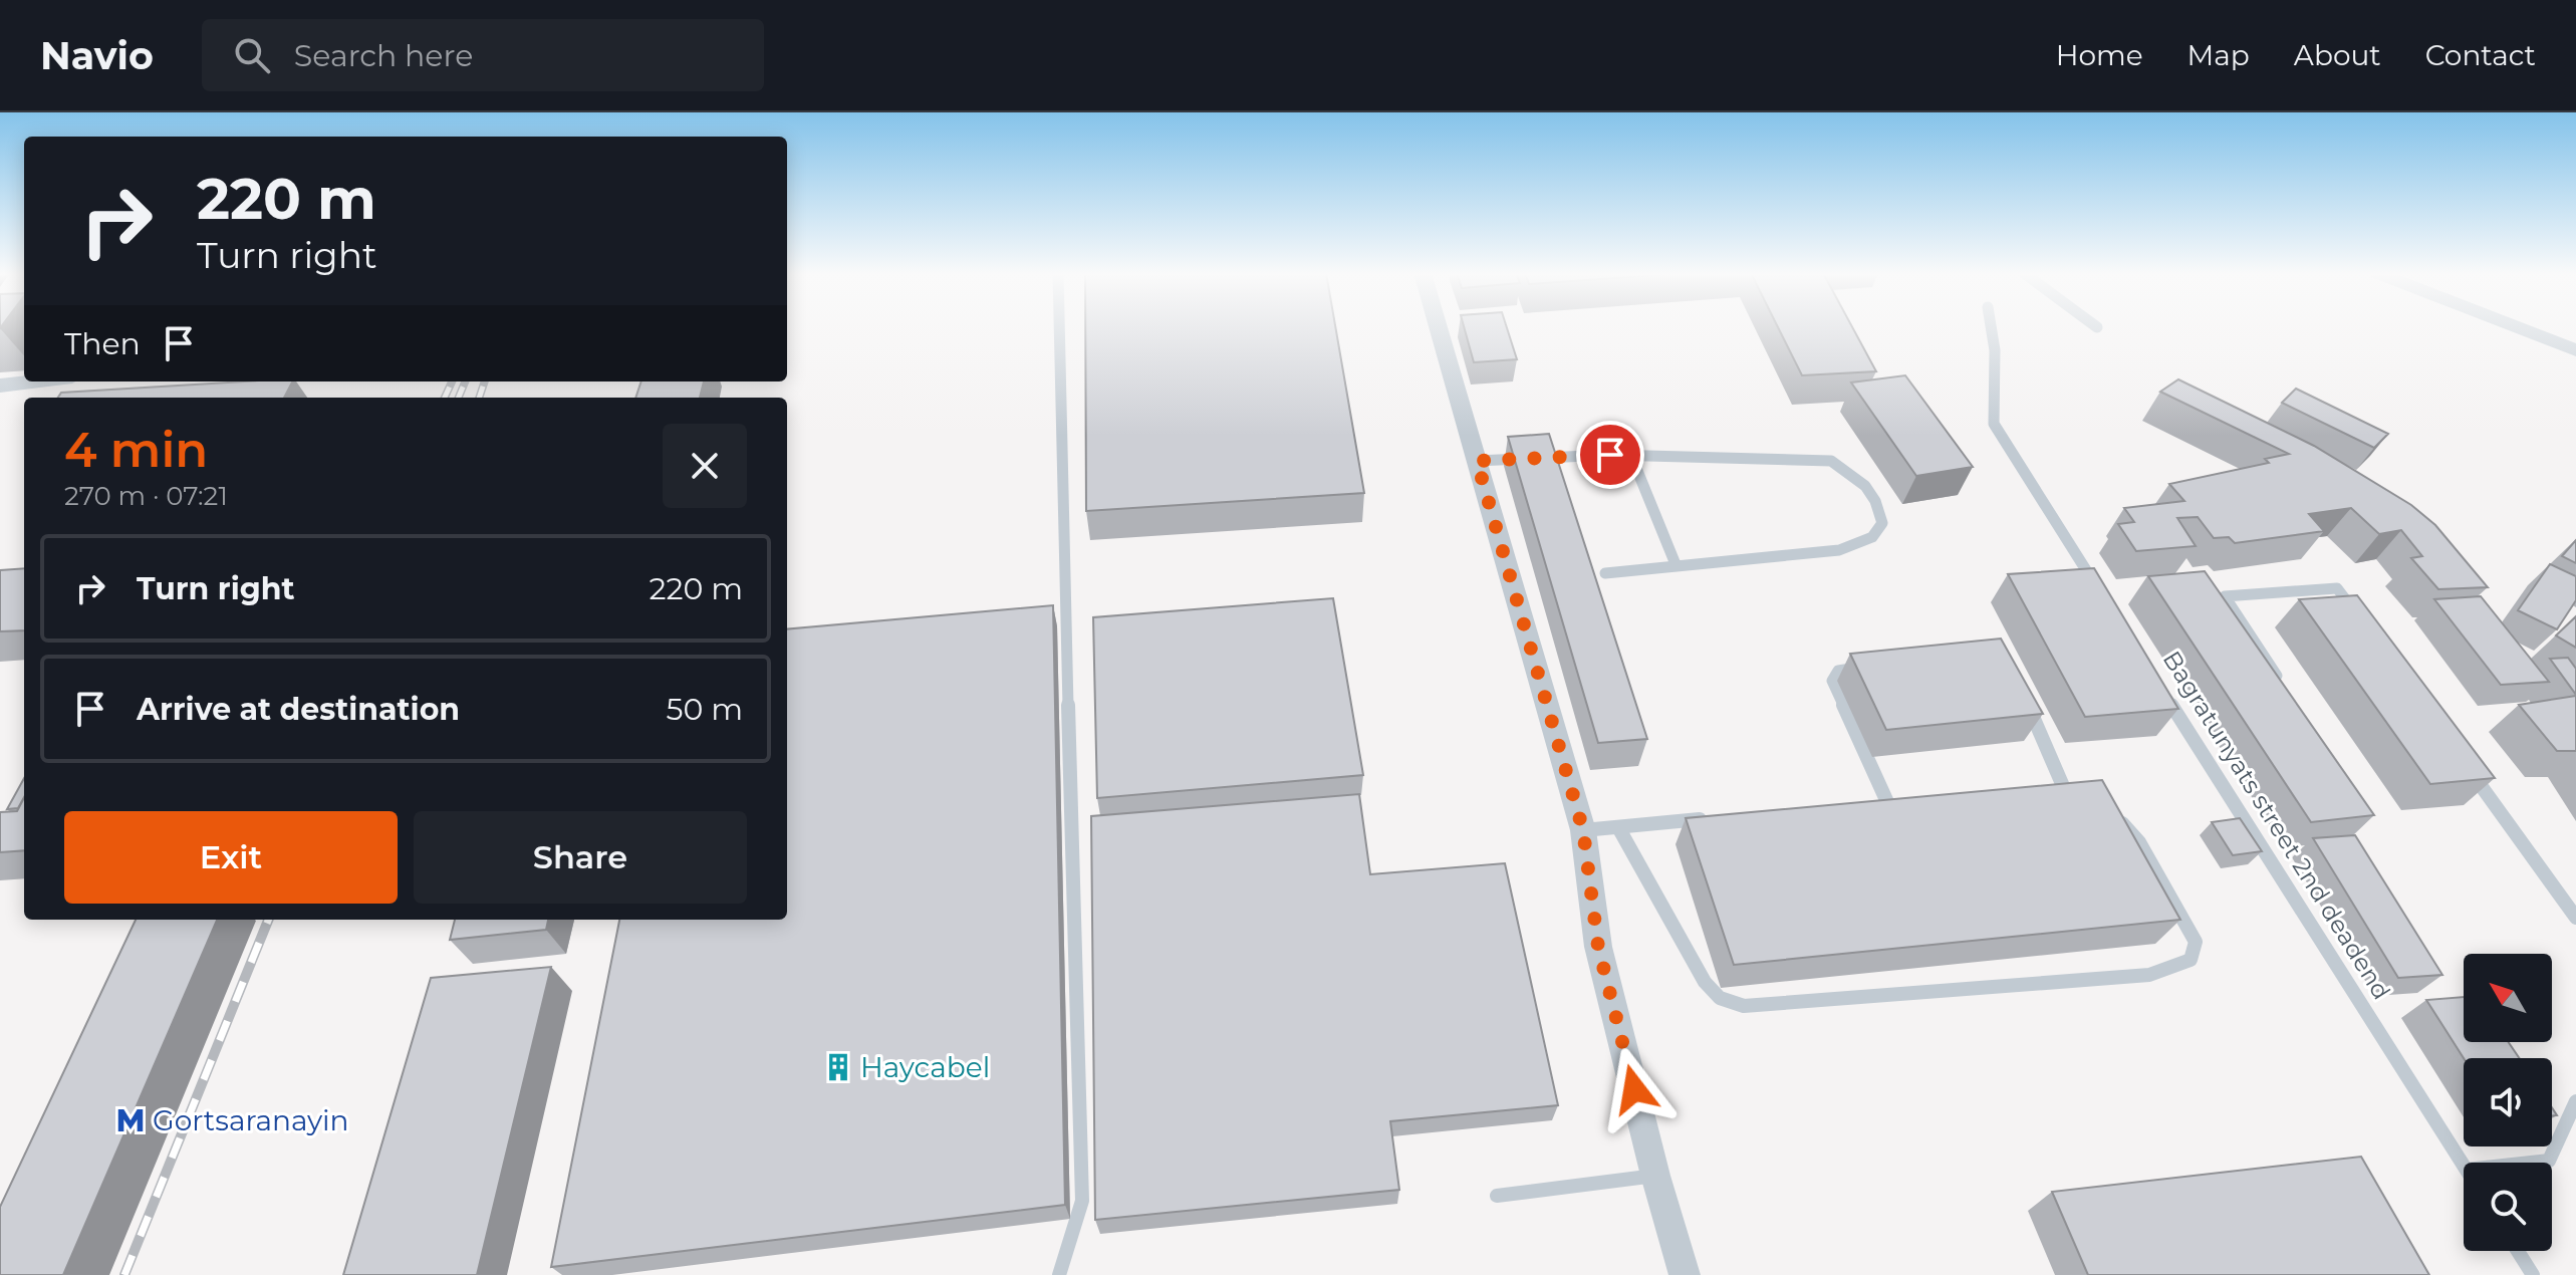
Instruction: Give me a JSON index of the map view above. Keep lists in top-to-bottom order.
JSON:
{
  "streets": {
    "lane": ["Bagratunyats street 2nd deadend"]
  },
  "places": {
    "building": ["Haycabel"],
    "metro station": ["Gortsaranayin"]
  },
  "north": "top left",
  "page": {
    "header": "Navio",
    "search": "Search here",
    "nav": [
      "Home",
      "Map",
      "About",
      "Contact"
    ],
    "turn": ["220 m", "Turn right"],
    "then": "Then",
    "heading": ["4 min", "270 m · 07:21"],
    "list": [
      {
        "name": "Turn right",
        "value": "220 m"
      },
      {
        "name": "Arrive at destination",
        "value": "50 m"
      }
    ],
    "buttons": ["Exit", "Share"]
  }
}
